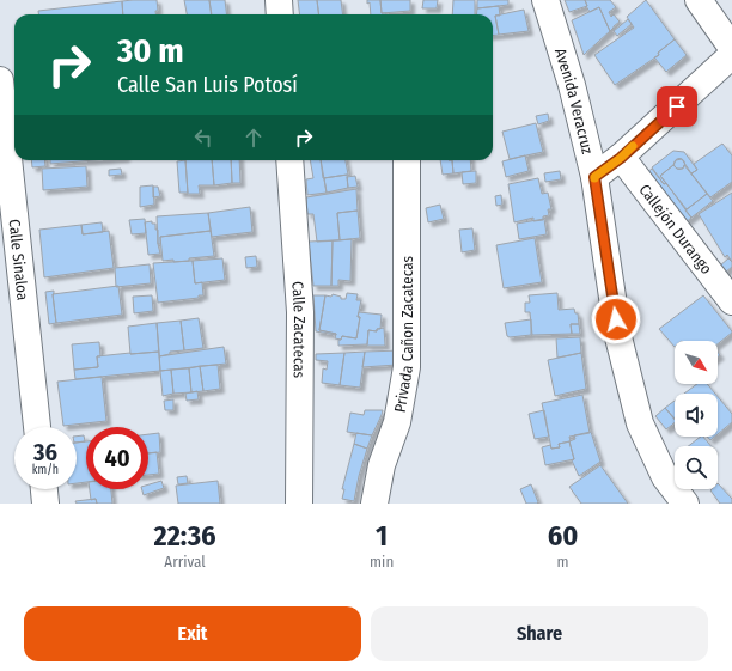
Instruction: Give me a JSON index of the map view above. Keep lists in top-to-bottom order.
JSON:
{
  "streets": {
    "street": [
      "Avenida Veracruz",
      "Callejón Durango",
      "Calle Sinaloa",
      "Calle Zacatecas",
      "Privada Cañon Zacatecas"
    ]
  },
  "north": "bottom right",
  "page": {
    "turn": ["30 m", "Calle San Luis Potosí"],
    "speed": "36 km/h",
    "limit": "40",
    "eta": [
      "22:36",
      "Arrival",
      "1",
      "min",
      "60",
      "m"
    ],
    "buttons": ["Exit", "Share"]
  }
}
